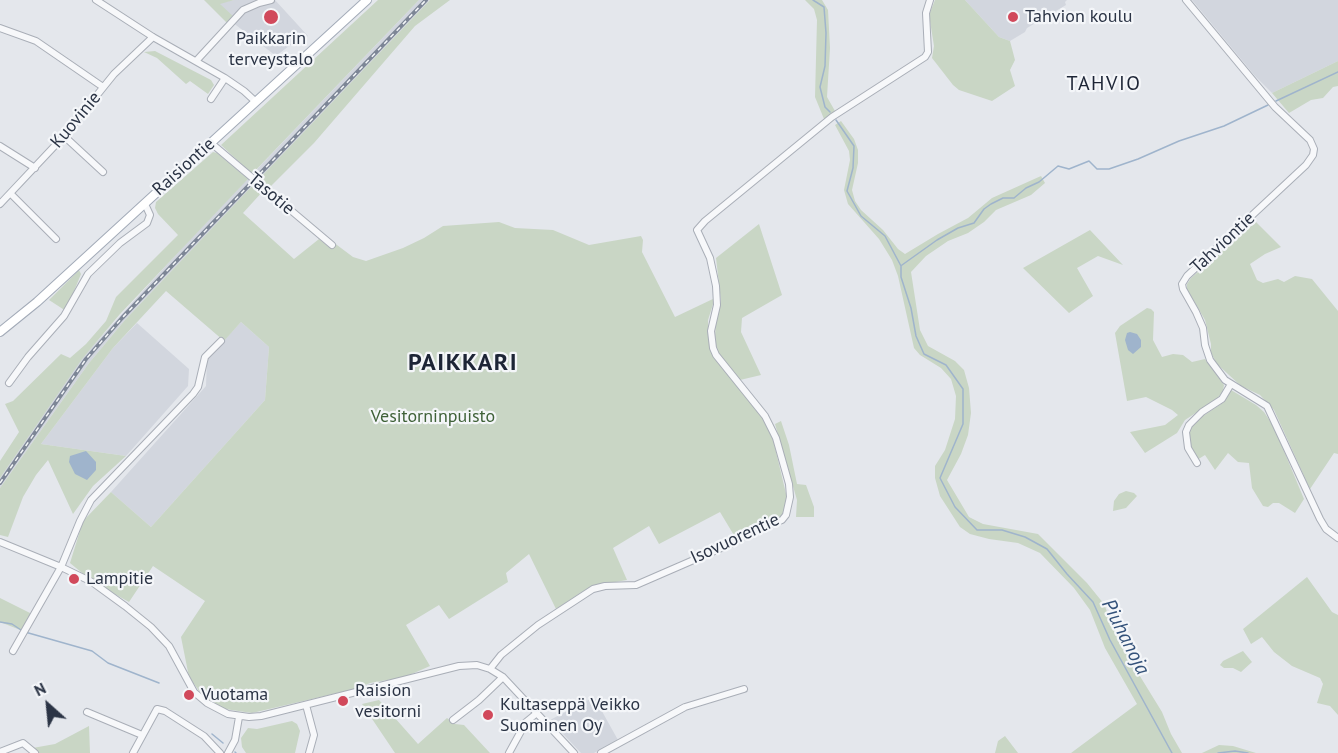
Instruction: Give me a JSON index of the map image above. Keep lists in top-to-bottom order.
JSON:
{
  "streets": {
    "main road": ["Raisiontie"],
    "street": [
      "Kuovinie",
      "Tasotie",
      "Tahviontie",
      "Isovuorentie"
    ]
  },
  "crossings": [
    ["Raisiontie", "Tasotie"]
  ],
  "districts": ["TAHVIO", "PAIKKARI"],
  "water": ["Piuhanoja"],
  "parks": ["Vesitorninpuisto"],
  "places": [
    "Paikkarin terveystalo",
    "Tahvion koulu",
    "Lampitie",
    "Vuotama",
    "Raision vesitorni",
    "Kultaseppä Veikko Suominen Oy"
  ],
  "north": "top left"
}
